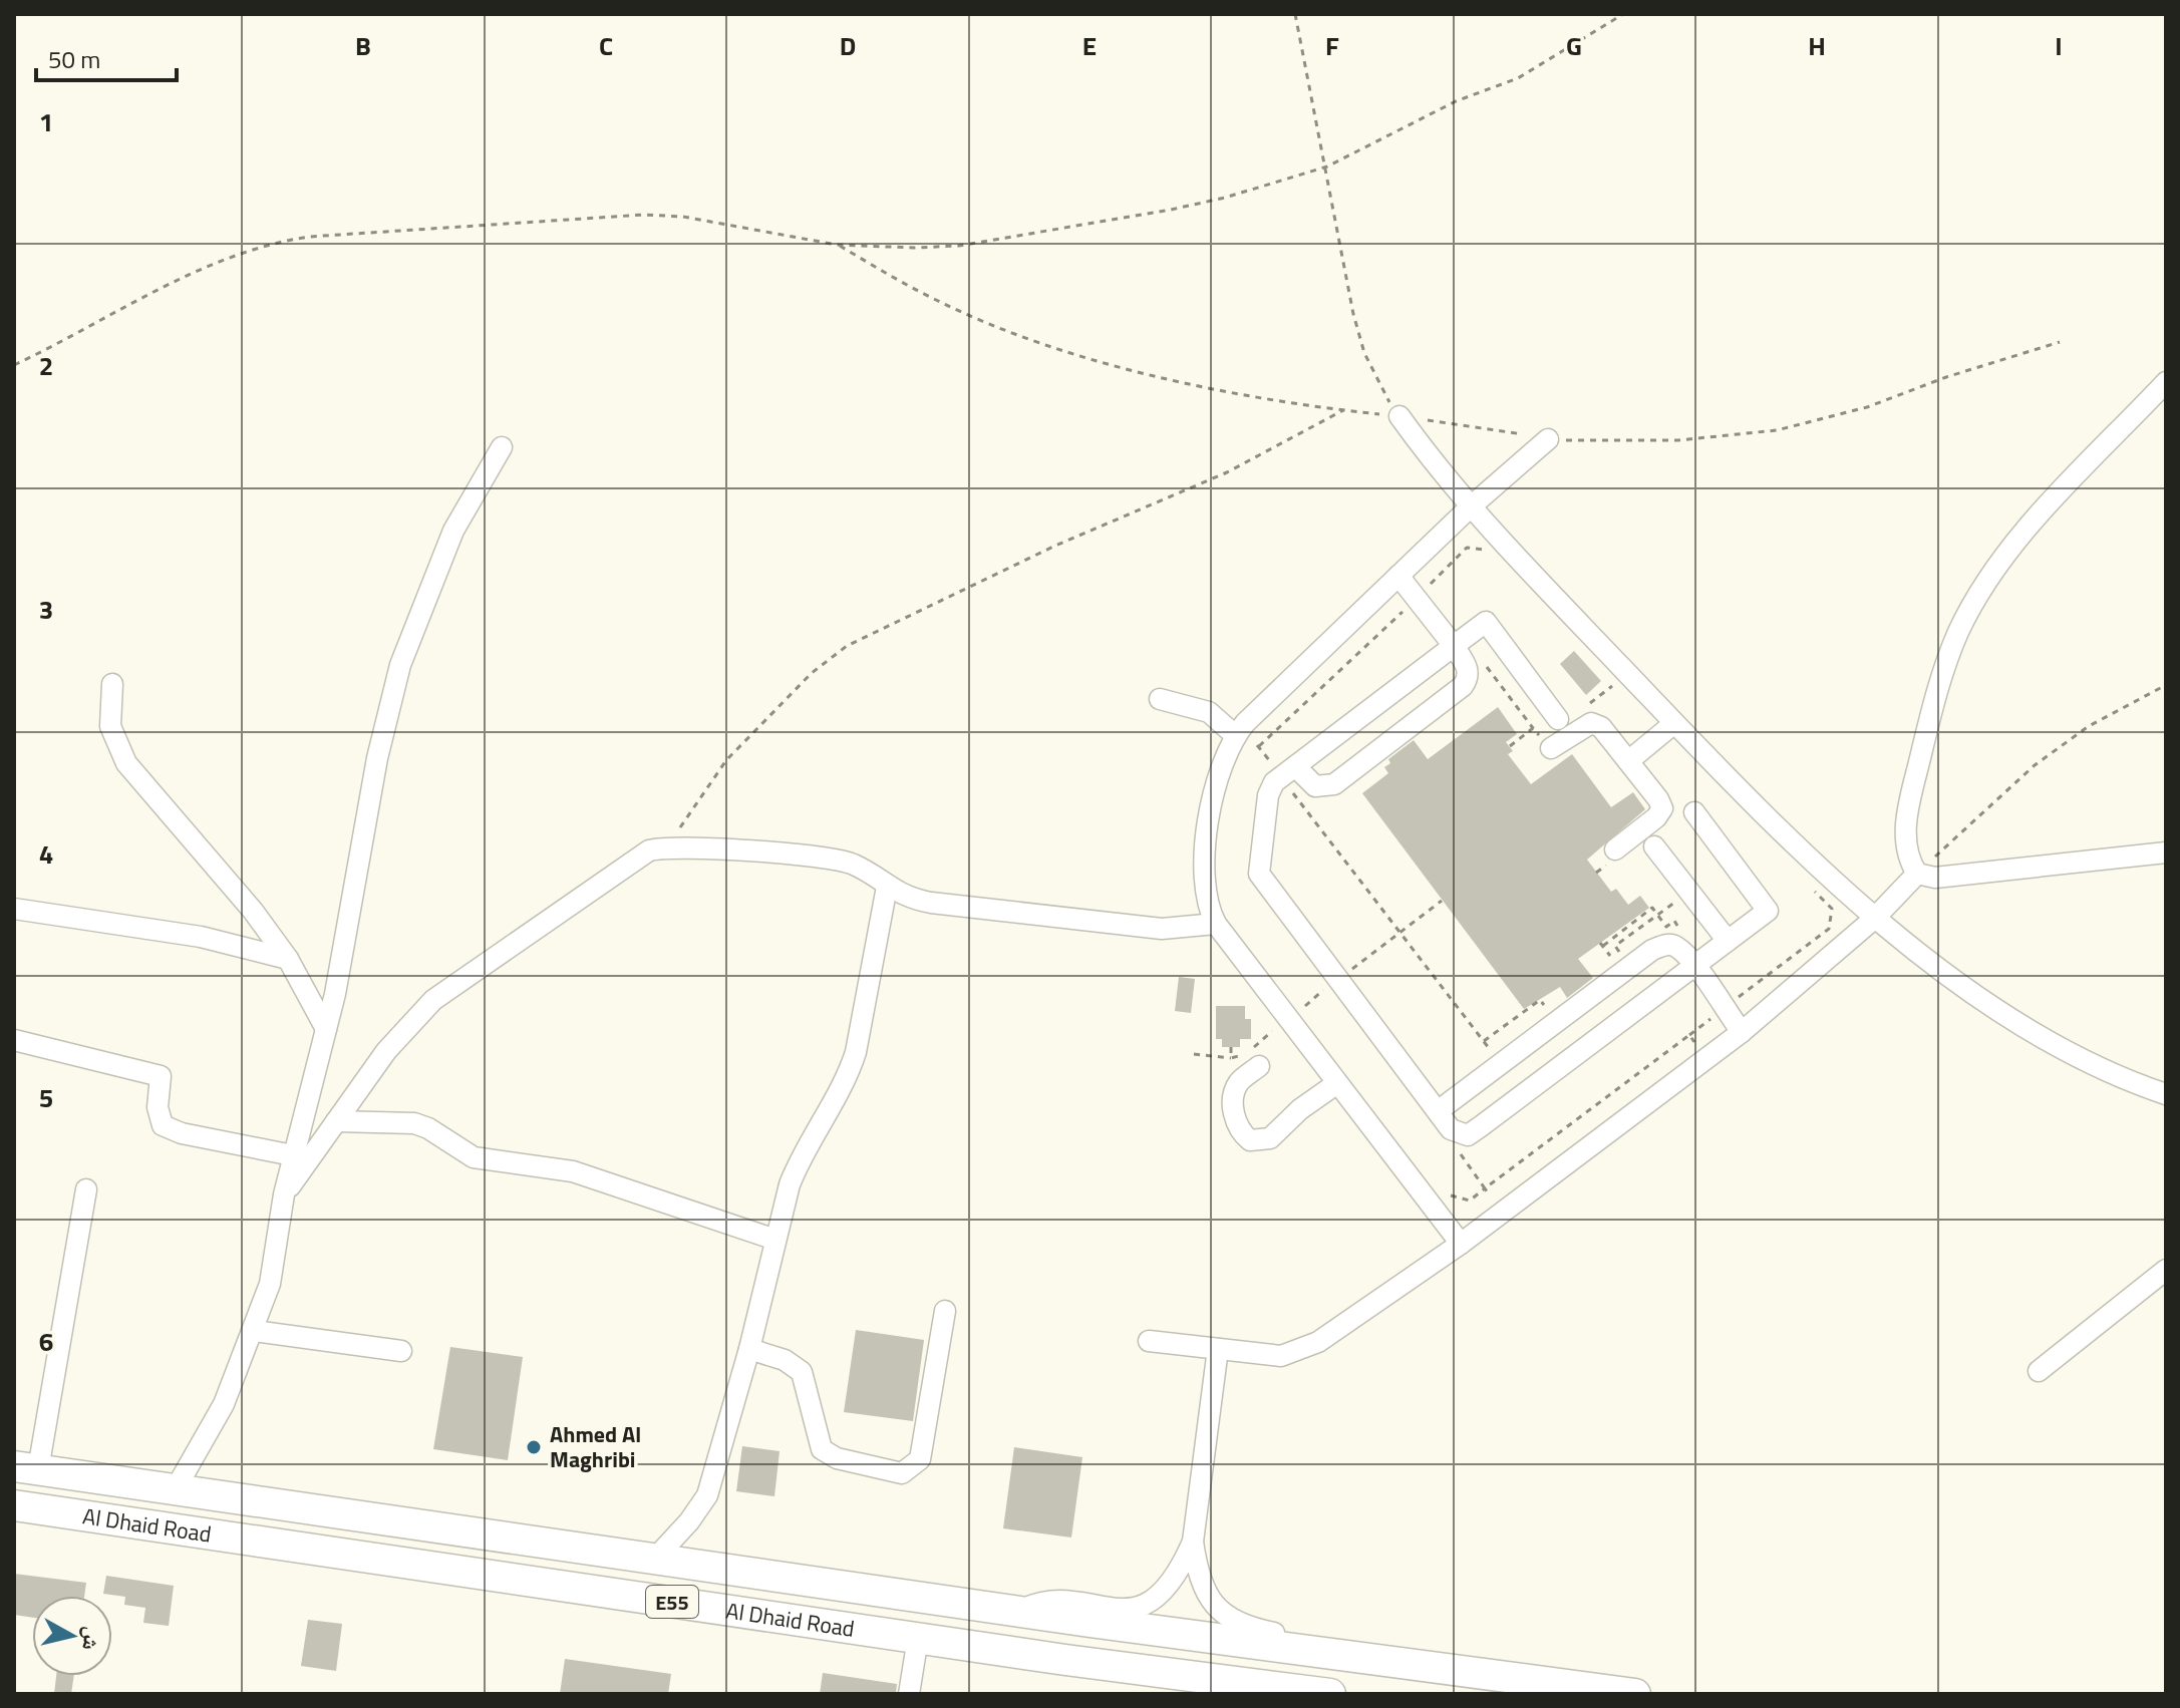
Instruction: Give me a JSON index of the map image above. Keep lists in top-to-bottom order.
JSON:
{
  "streets": {
    "highway": ["Al Dhaid Road", "E55"]
  },
  "crossings": [
    ["Al Dhaid Road", "E55"]
  ],
  "places": ["Ahmed Al Maghribi"],
  "scale_bar": "50 m",
  "north": "right",
  "grid": {
    "columns": [
      "B",
      "C",
      "D",
      "E",
      "F",
      "G",
      "H",
      "I"
    ],
    "rows": [
      "1",
      "2",
      "3",
      "4",
      "5",
      "6"
    ]
  }
}
